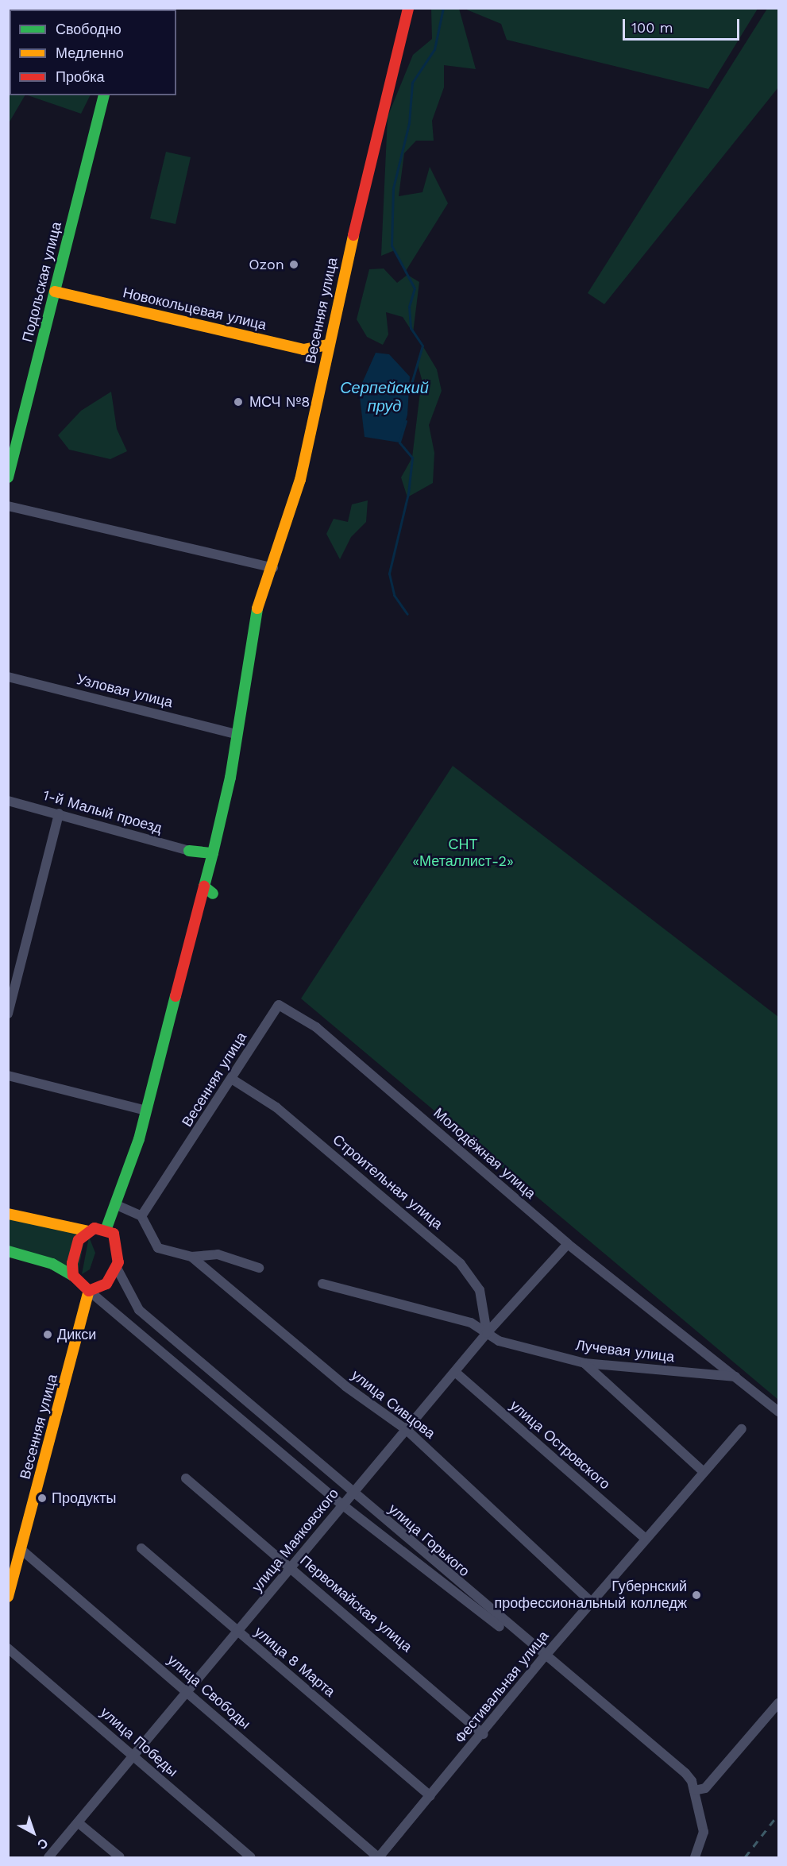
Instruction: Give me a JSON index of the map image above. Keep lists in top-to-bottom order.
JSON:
{
  "streets": {
    "street": [
      "Подольская улица",
      "Новокольцевая улица",
      "Весенняя улица",
      "Узловая улица",
      "1-й Малый проезд",
      "Молодёжная улица",
      "Строительная улица",
      "Лучевая улица",
      "улица Сивцова",
      "улица Островского",
      "улица Маяковского",
      "улица Горького",
      "Первомайская улица",
      "улица 8 Марта",
      "Фестивальная улица",
      "улица Свободы",
      "улица Победы"
    ]
  },
  "crossings": [
    ["Подольская улица", "Новокольцевая улица"],
    ["Новокольцевая улица", "Весенняя улица"],
    ["Весенняя улица", "Узловая улица"],
    ["Весенняя улица", "Молодёжная улица"],
    ["Весенняя улица", "Строительная улица"],
    ["Весенняя улица", "улица Горького"],
    ["Весенняя улица", "улица Свободы"],
    ["Молодёжная улица", "Лучевая улица"],
    ["Молодёжная улица", "улица Маяковского"],
    ["Строительная улица", "Лучевая улица"],
    ["Строительная улица", "улица Маяковского"],
    ["Лучевая улица", "улица Маяковского"],
    ["улица Сивцова", "улица Маяковского"],
    ["улица Сивцова", "Фестивальная улица"],
    ["улица Островского", "улица Маяковского"],
    ["улица Островского", "Фестивальная улица"],
    ["улица Маяковского", "улица Горького"],
    ["улица Маяковского", "Первомайская улица"],
    ["улица Маяковского", "улица 8 Марта"],
    ["улица Маяковского", "улица Свободы"],
    ["улица Маяковского", "улица Победы"],
    ["улица Горького", "Фестивальная улица"],
    ["Первомайская улица", "Фестивальная улица"],
    ["улица 8 Марта", "Фестивальная улица"],
    ["Фестивальная улица", "улица Свободы"]
  ],
  "water": ["Серпейский пруд"],
  "parks": ["СНТ «Металлист-2»"],
  "places": [
    "Ozon",
    "МСЧ №8",
    "Дикси",
    "Продукты",
    "Губернский профессиональный колледж"
  ],
  "legend": ["Свободно", "Медленно", "Пробка"],
  "scale_bar": "100 m",
  "north": "bottom right"
}
